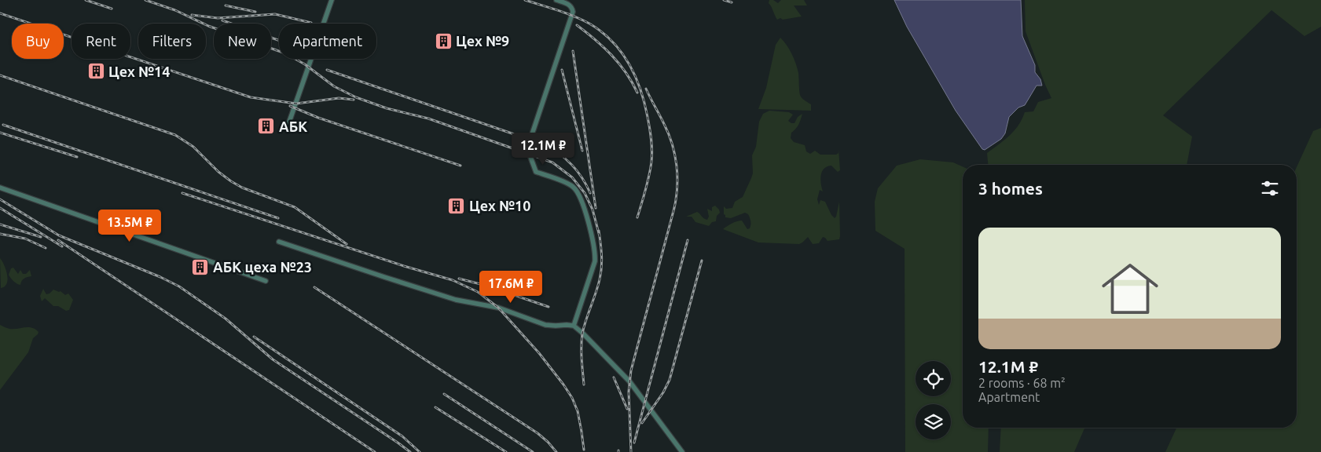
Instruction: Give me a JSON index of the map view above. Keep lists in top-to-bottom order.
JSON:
{
  "places": {
    "building": [
      "Цех №9",
      "Цех №14",
      "АБК",
      "Цех №10",
      "АБК цеха №23"
    ]
  },
  "page": {
    "chip": [
      "Buy",
      "Rent",
      "Filters",
      "New",
      "Apartment"
    ],
    "price": ["12.1M ₽", "13.5M ₽", "17.6M ₽"],
    "heading": "3 homes",
    "list": [
      {
        "name": "12.1M ₽",
        "note": "2 rooms · 68 m² · Apartment"
      }
    ]
  }
}
